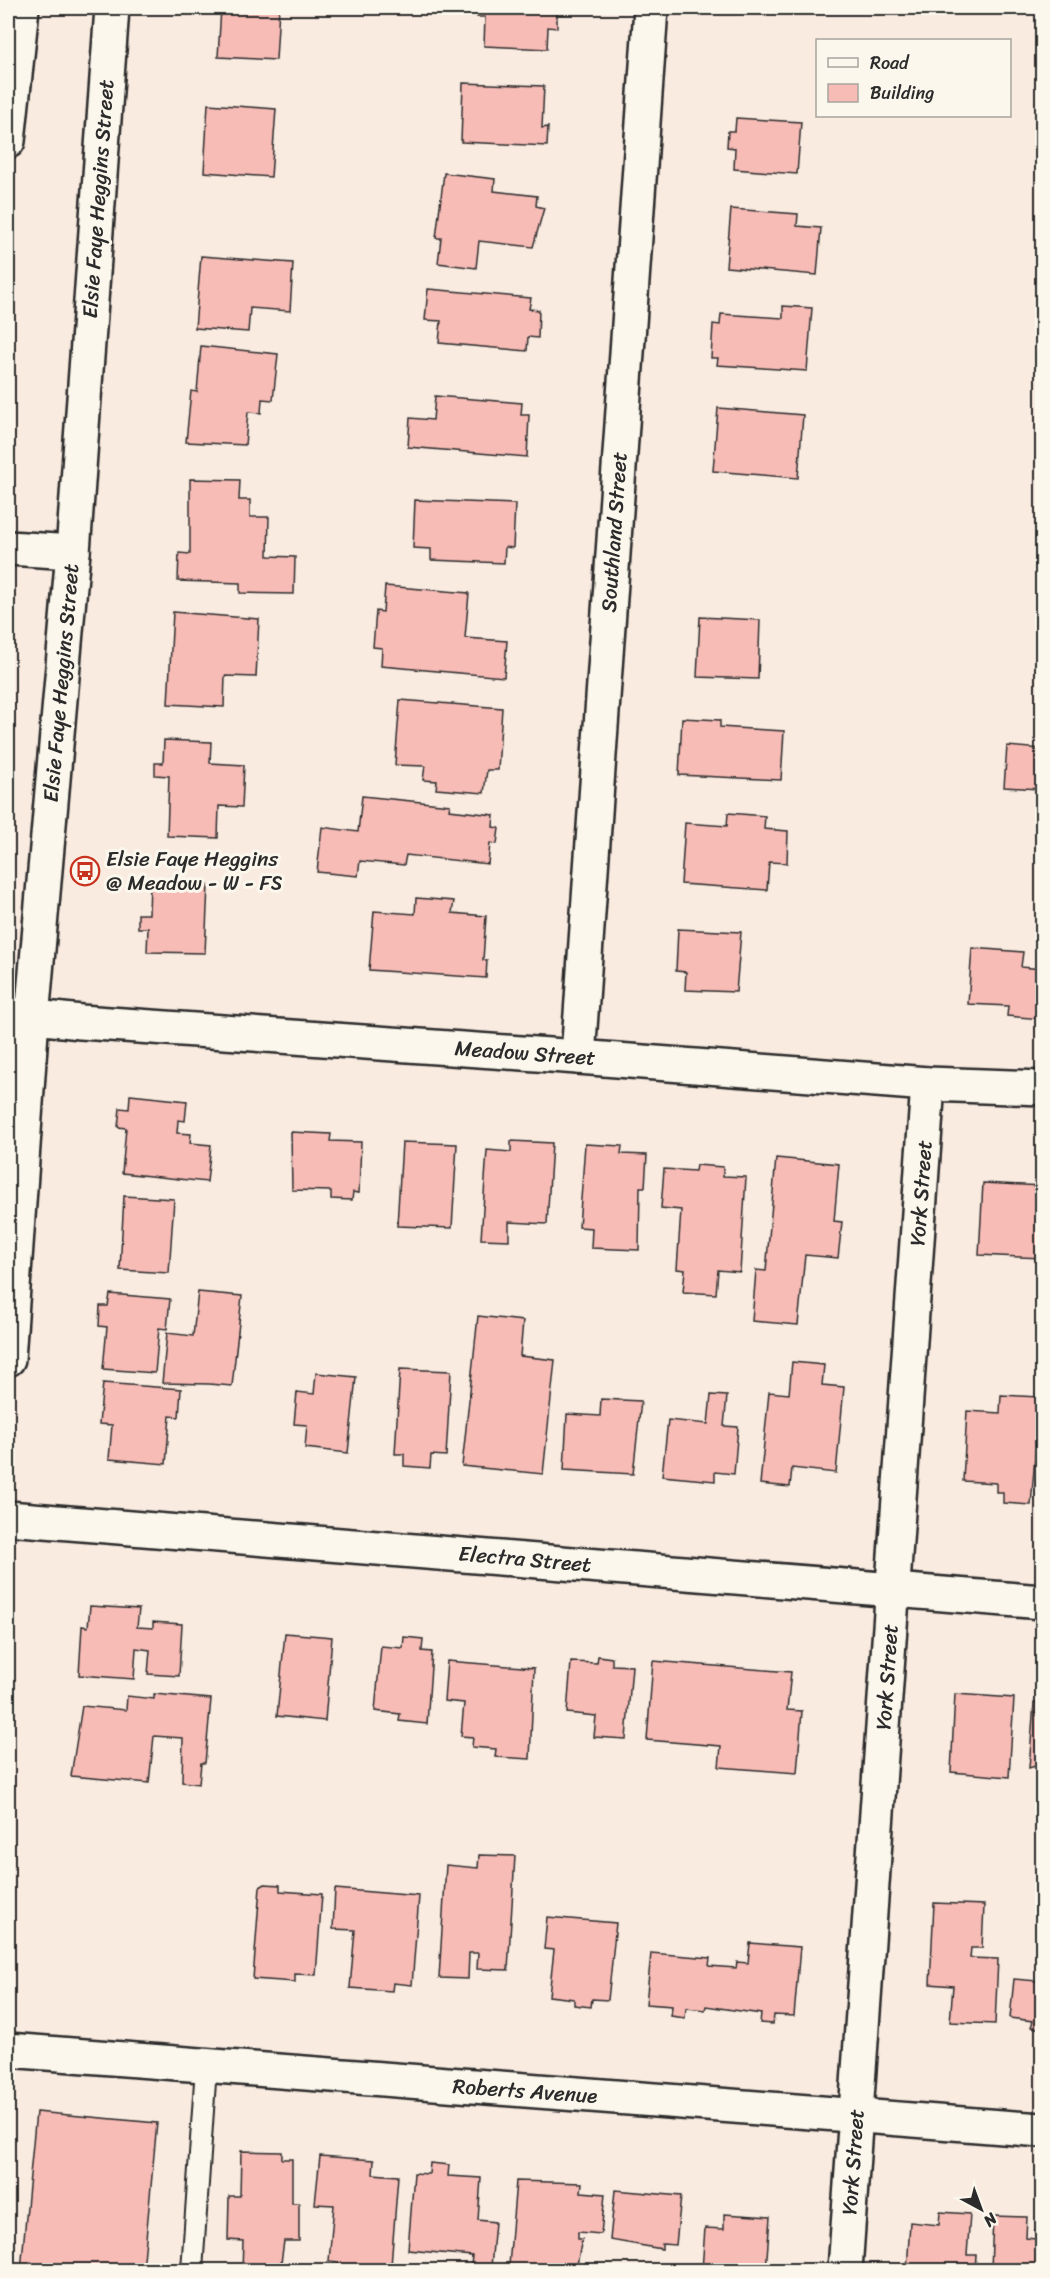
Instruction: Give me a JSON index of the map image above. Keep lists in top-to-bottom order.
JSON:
{
  "streets": {
    "street": [
      "Elsie Faye Heggins Street",
      "Southland Street",
      "Meadow Street",
      "York Street",
      "Electra Street",
      "Roberts Avenue"
    ]
  },
  "crossings": [
    ["Elsie Faye Heggins Street", "Meadow Street"],
    ["Southland Street", "Meadow Street"],
    ["Meadow Street", "York Street"],
    ["York Street", "Electra Street"],
    ["York Street", "Roberts Avenue"]
  ],
  "places": {
    "bus stop": ["Elsie Faye Heggins @ Meadow - W - FS"]
  },
  "legend": ["Road", "Building"],
  "north": "bottom right"
}
